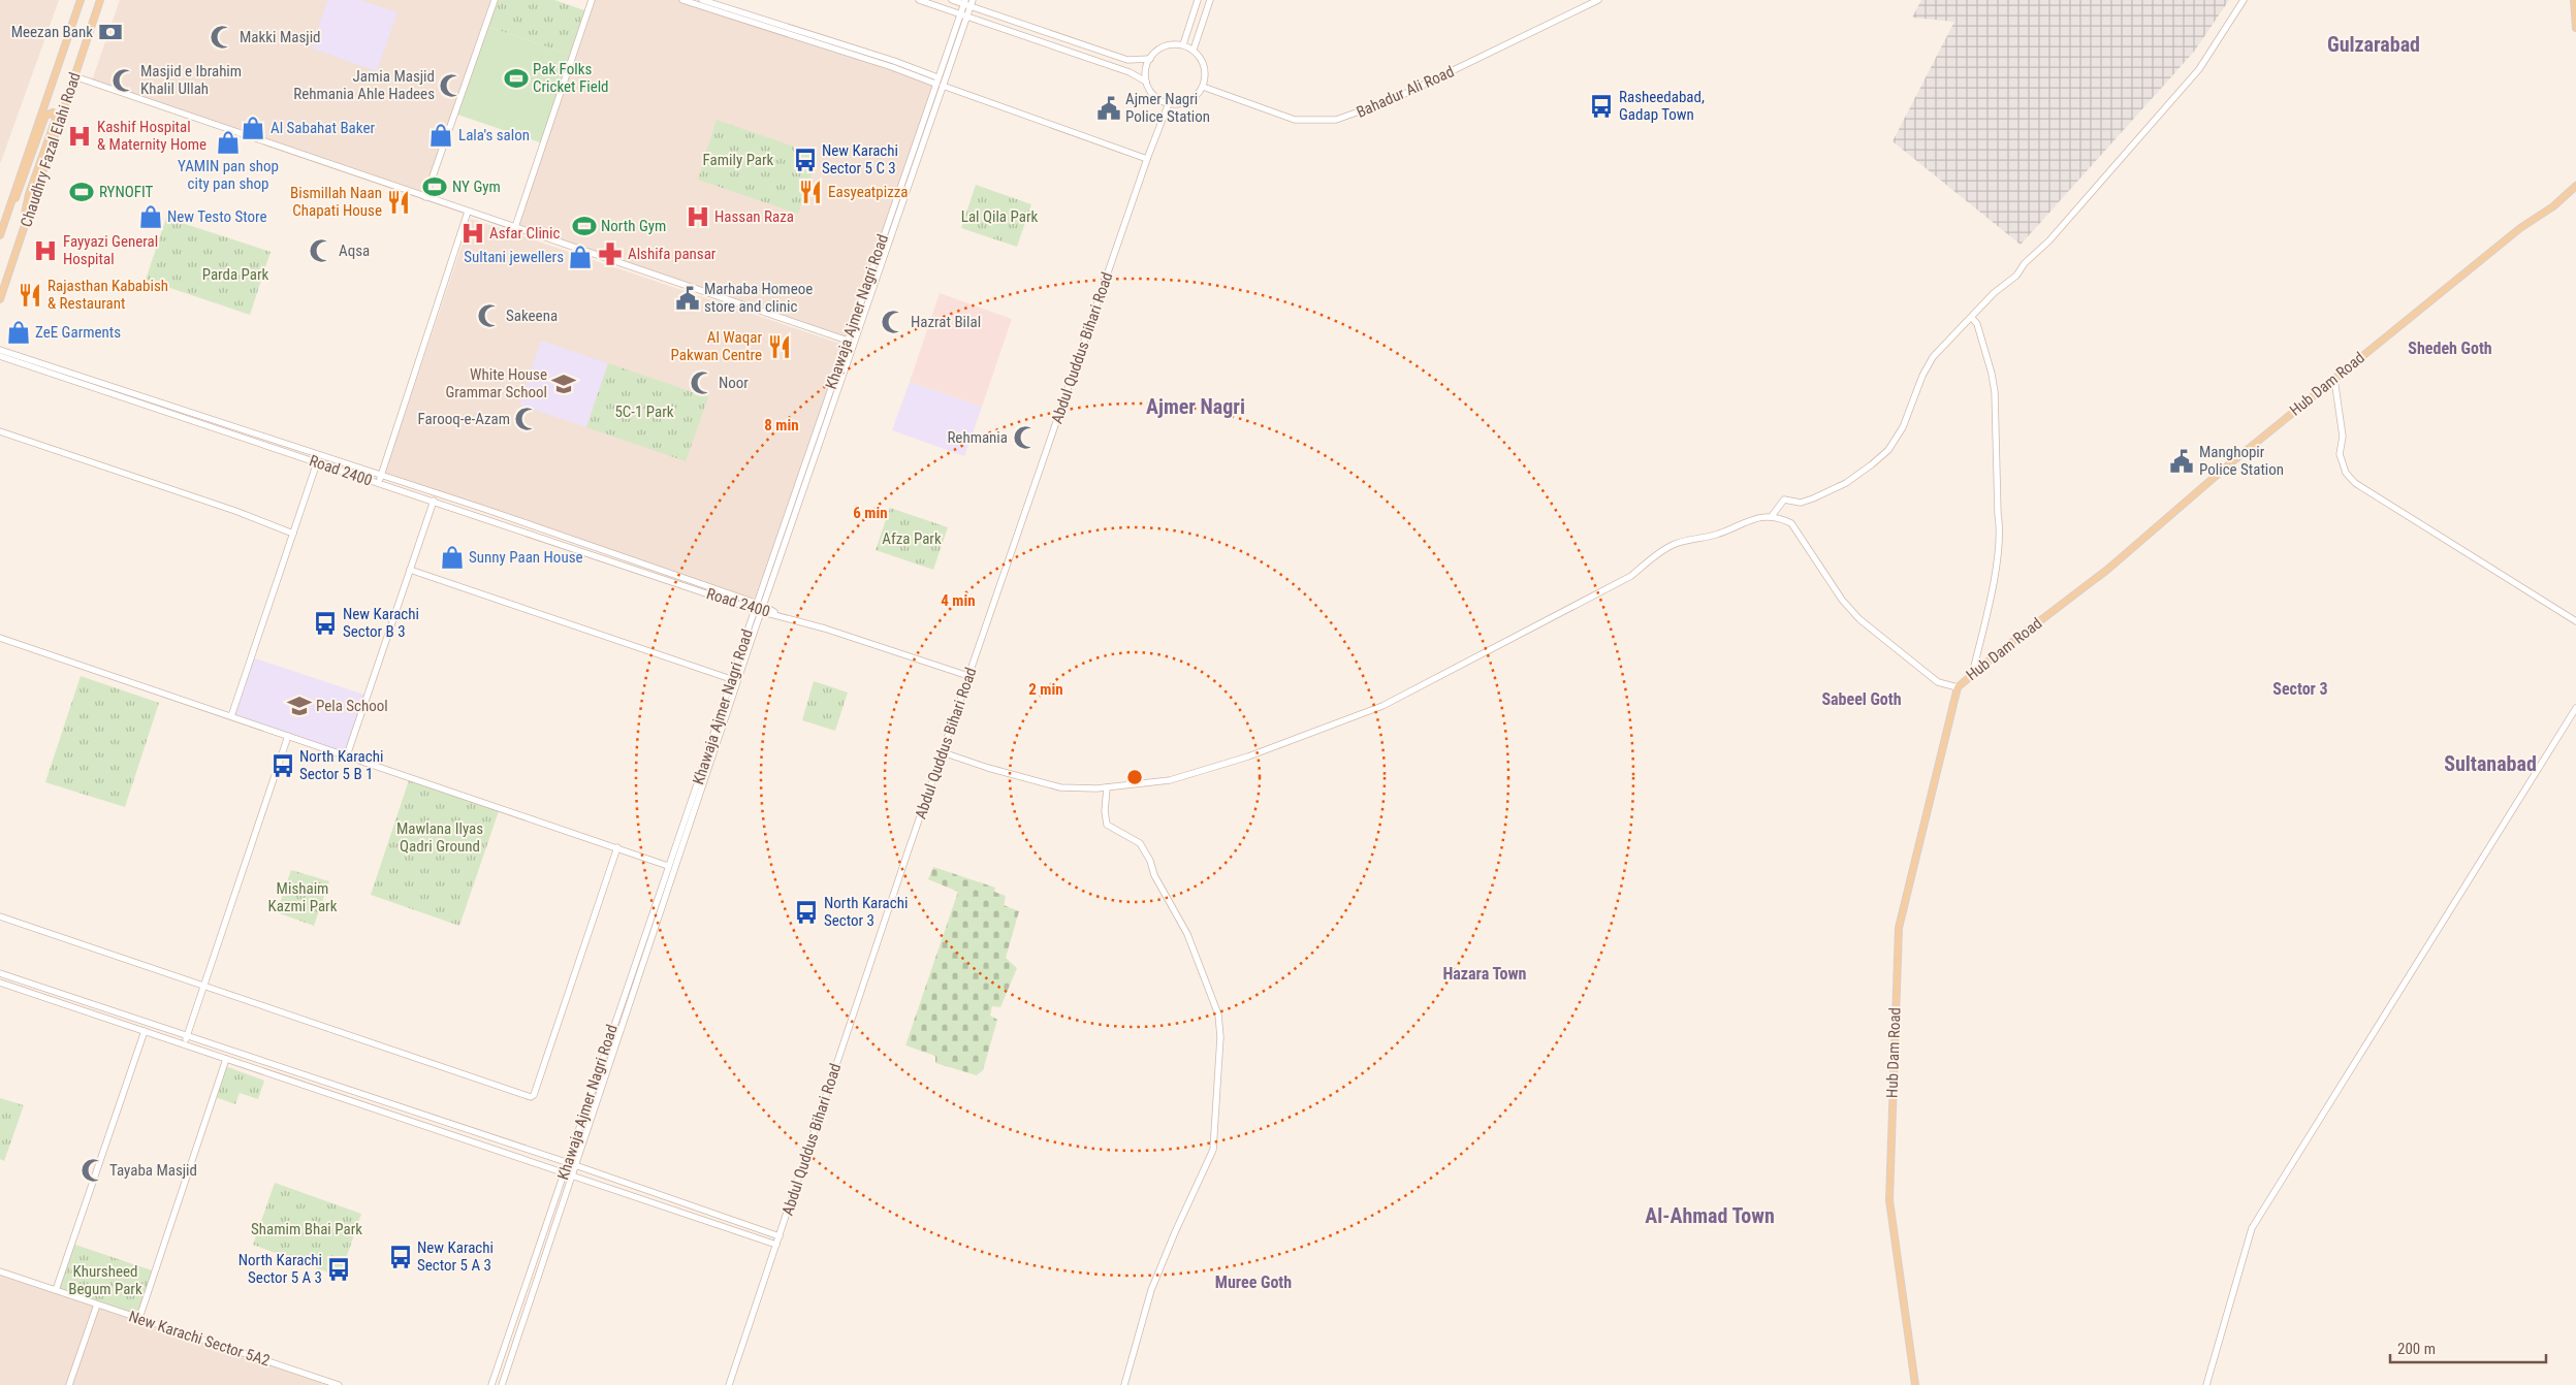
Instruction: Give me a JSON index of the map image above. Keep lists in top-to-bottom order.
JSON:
{
  "streets": {
    "main road": ["Chaudhry Fazal Elahi Road", "Hub Dam Road"],
    "street": [
      "Bahadur Ali Road",
      "Khawaja Ajmer Nagri Road",
      "Abdul Quddus Bihari Road",
      "Road 2400",
      "New Karachi Sector 5A2"
    ]
  },
  "crossings": [
    ["Bahadur Ali Road", "Abdul Quddus Bihari Road"],
    ["Khawaja Ajmer Nagri Road", "Road 2400"],
    ["Abdul Quddus Bihari Road", "Road 2400"]
  ],
  "districts": [
    "Gulzarabad",
    "Shedeh Goth",
    "Ajmer Nagri",
    "Sector 3",
    "Sabeel Goth",
    "Sultanabad",
    "Hazara Town",
    "Al-Ahmad Town",
    "Muree Goth"
  ],
  "parks": [
    "Family Park",
    "Lal Qila Park",
    "Parda Park",
    "5C-1 Park",
    "Afza Park",
    "Mawlana Ilyas Qadri Ground",
    "Mishaim Kazmi Park",
    "Shamim Bhai Park",
    "Khursheed Begum Park"
  ],
  "places": {
    "bank": ["Meezan Bank"],
    "mosque": [
      "Makki Masjid",
      "Masjid e Ibrahim Khalil Ullah",
      "Jamia Masjid Rehmania Ahle Hadees",
      "Aqsa",
      "Sakeena",
      "Hazrat Bilal",
      "Noor",
      "Farooq-e-Azam",
      "Rehmania",
      "Tayaba Masjid"
    ],
    "sports": [
      "Pak Folks Cricket Field",
      "NY Gym",
      "RYNOFIT",
      "North Gym"
    ],
    "bus stop": [
      "Rasheedabad, Gadap Town",
      "New Karachi Sector 5 C 3",
      "New Karachi Sector B 3",
      "North Karachi Sector 5 B 1",
      "North Karachi Sector 3",
      "New Karachi Sector 5 A 3",
      "North Karachi Sector 5 A 3"
    ],
    "public building": ["Ajmer Nagri Police Station", "Marhaba Homeoe store and clinic", "Manghopir Police Station"],
    "shop": [
      "Al Sabahat Baker",
      "Lala's salon",
      "YAMIN pan shop city pan shop",
      "New Testo Store",
      "Sultani jewellers",
      "ZeE Garments",
      "Sunny Paan House"
    ],
    "hospital": [
      "Kashif Hospital & Maternity Home",
      "Hassan Raza",
      "Asfar Clinic",
      "Fayyazi General Hospital"
    ],
    "restaurant": [
      "Easyeatpizza",
      "Bismillah Naan Chapati House",
      "Rajasthan Kababish & Restaurant",
      "Al Waqar Pakwan Centre"
    ],
    "pharmacy": ["Alshifa pansar"],
    "school or university": ["White House Grammar School", "Pela School"]
  },
  "scale_bar": "200 m",
  "rings": [
    "8 min",
    "6 min",
    "4 min",
    "2 min"
  ]
}
